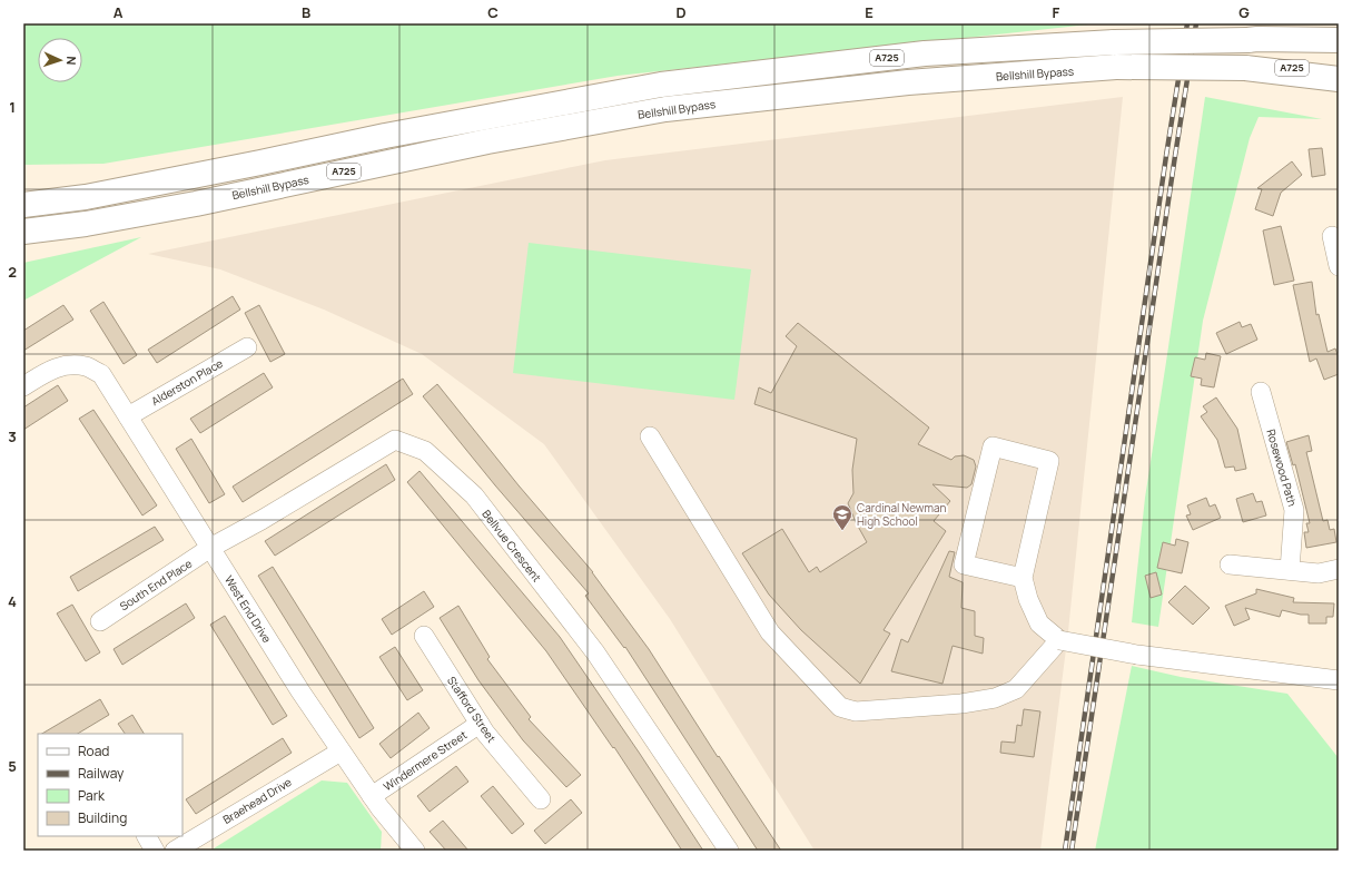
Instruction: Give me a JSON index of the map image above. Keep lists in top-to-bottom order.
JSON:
{
  "streets": {
    "highway": ["A725", "Bellshill Bypass"],
    "street": [
      "Alderston Place",
      "Rosewood Path",
      "Bellvue Crescent",
      "South End Place",
      "West End Drive",
      "Stafford Street",
      "Windermere Street",
      "Braehead Drive"
    ]
  },
  "crossings": [
    ["Alderston Place", "West End Drive"],
    ["Bellvue Crescent", "South End Place"],
    ["Bellvue Crescent", "West End Drive"],
    ["South End Place", "West End Drive"],
    ["West End Drive", "Windermere Street"],
    ["West End Drive", "Braehead Drive"],
    ["Stafford Street", "Windermere Street"]
  ],
  "places": {
    "school or university": ["Cardinal Newman High School"]
  },
  "legend": [
    "Road",
    "Railway",
    "Park",
    "Building"
  ],
  "north": "right",
  "grid": {
    "columns": [
      "A",
      "B",
      "C",
      "D",
      "E",
      "F",
      "G"
    ],
    "rows": [
      "1",
      "2",
      "3",
      "4",
      "5"
    ]
  }
}
